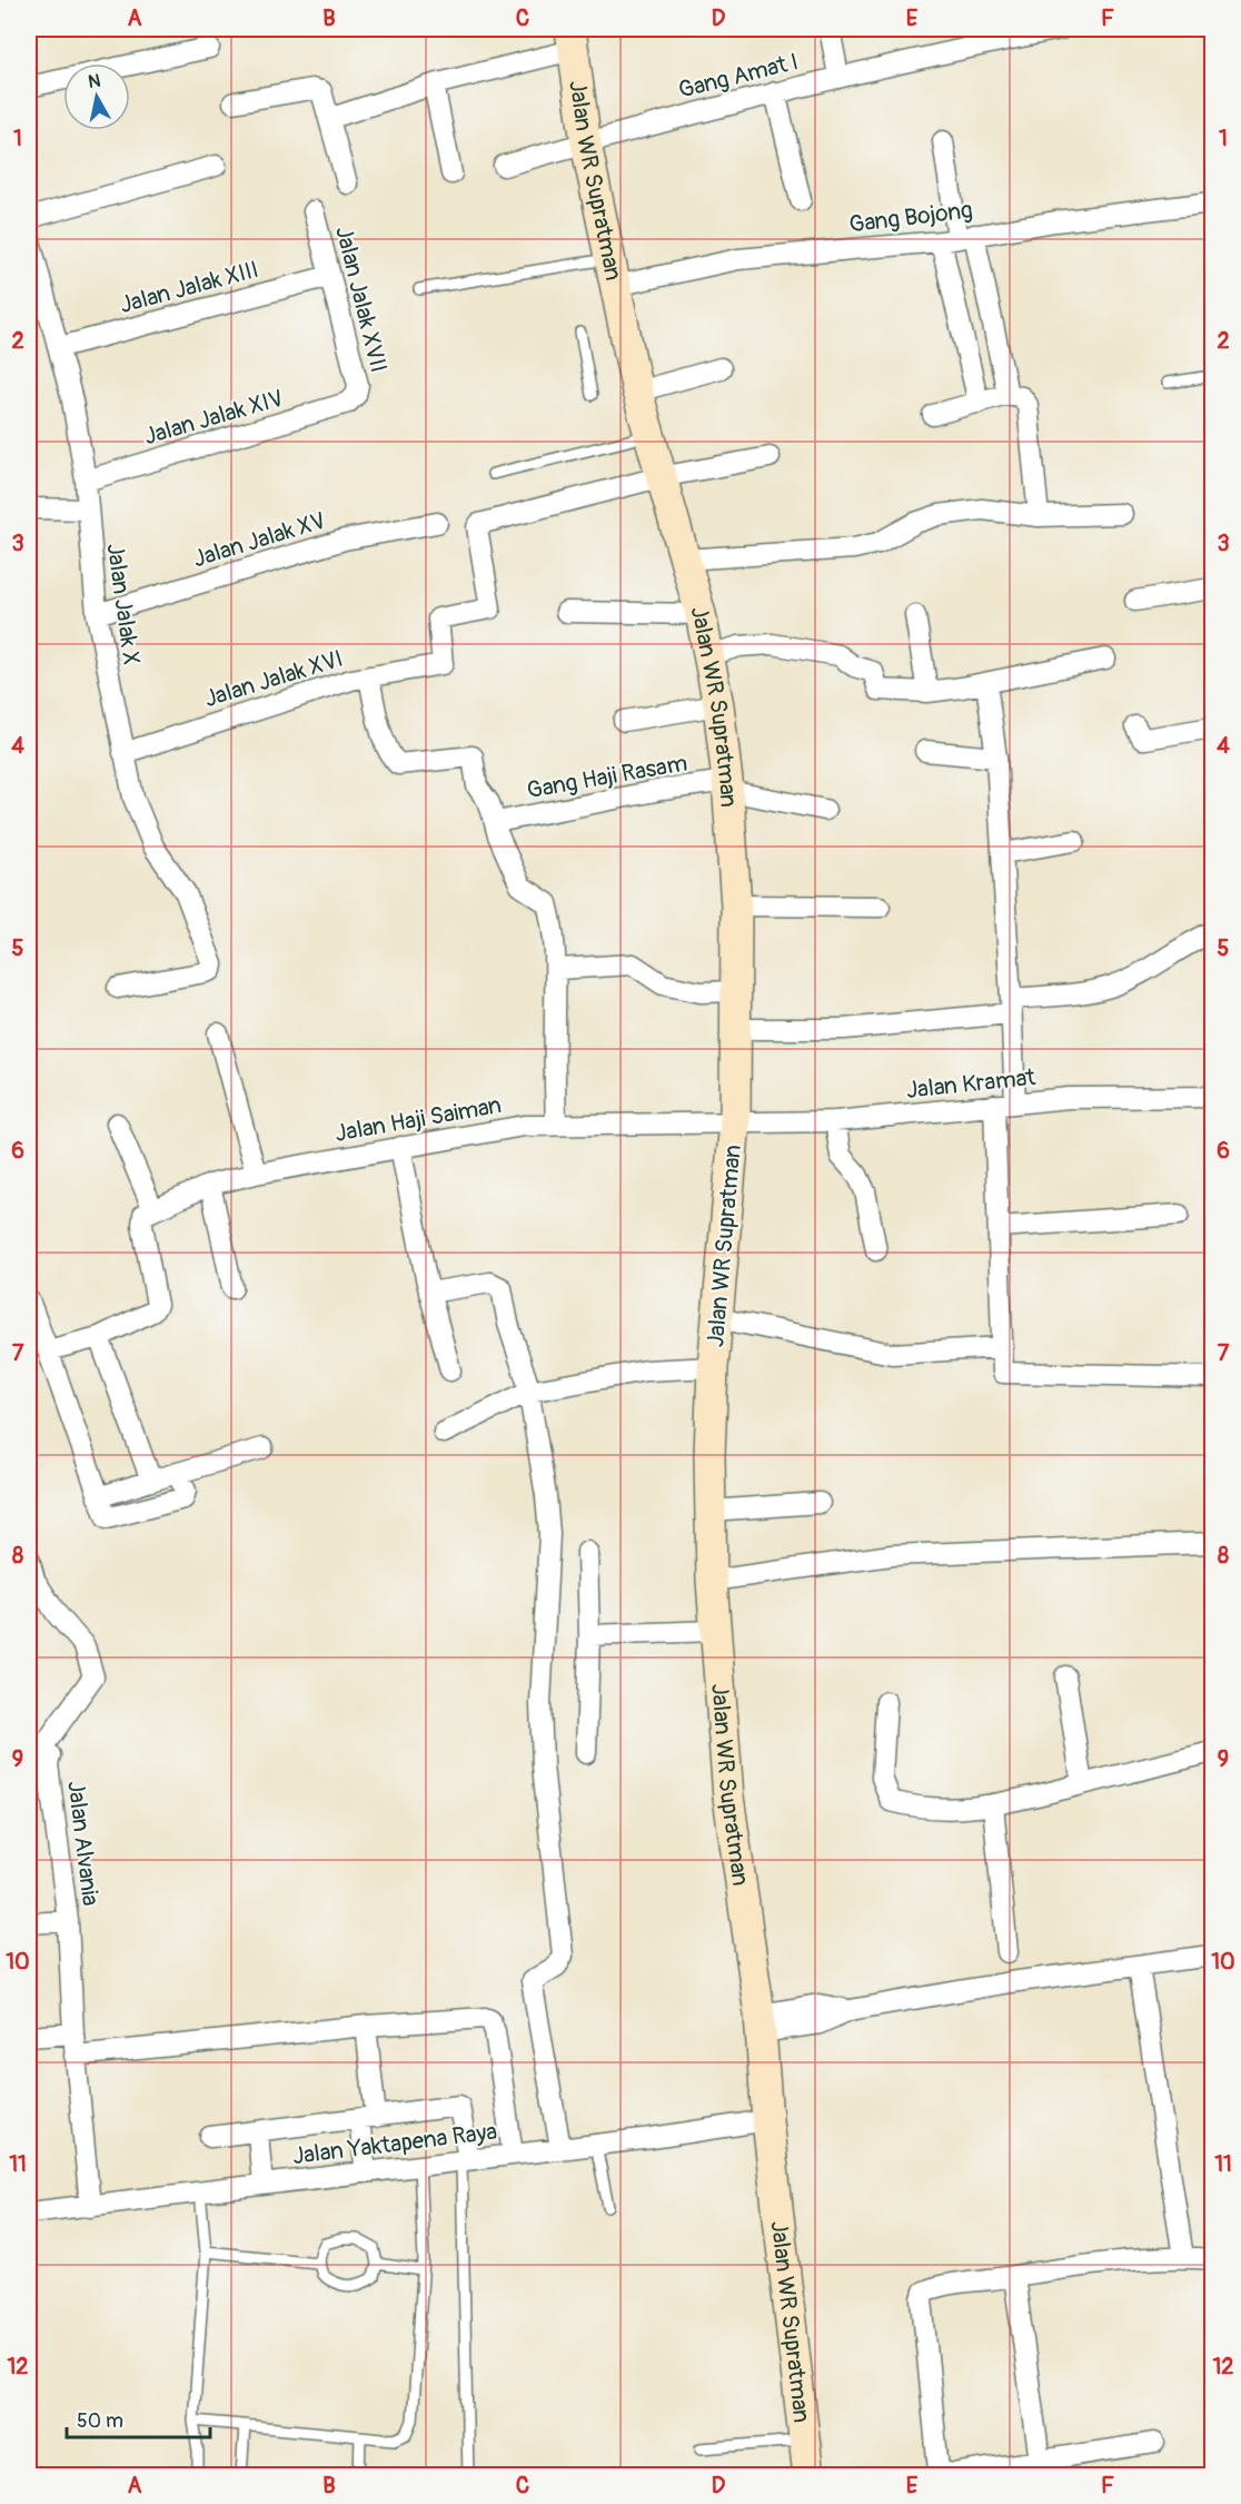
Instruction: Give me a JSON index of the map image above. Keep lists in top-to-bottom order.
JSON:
{
  "streets": {
    "street": [
      "Gang Amat I",
      "Jalan WR Supratman",
      "Gang Bojong",
      "Jalan Jalak XIII",
      "Jalan Jalak XVII",
      "Jalan Jalak XIV",
      "Jalan Jalak XV",
      "Jalan Jalak X",
      "Jalan Jalak XVI",
      "Gang Haji Rasam",
      "Jalan Kramat",
      "Jalan Haji Saiman",
      "Jalan Alvania",
      "Jalan Yaktapena Raya"
    ]
  },
  "crossings": [
    ["Gang Amat I", "Jalan WR Supratman"],
    ["Jalan WR Supratman", "Gang Bojong"],
    ["Jalan WR Supratman", "Jalan Jalak XVI"],
    ["Jalan WR Supratman", "Gang Haji Rasam"],
    ["Jalan WR Supratman", "Jalan Kramat"],
    ["Jalan WR Supratman", "Jalan Haji Saiman"],
    ["Jalan WR Supratman", "Jalan Yaktapena Raya"],
    ["Jalan Jalak XIII", "Jalan Jalak XVII"],
    ["Jalan Jalak XIII", "Jalan Jalak X"],
    ["Jalan Jalak XVII", "Jalan Jalak XIV"],
    ["Jalan Jalak XIV", "Jalan Jalak X"],
    ["Jalan Jalak XV", "Jalan Jalak X"],
    ["Jalan Jalak X", "Jalan Jalak XVI"],
    ["Jalan Kramat", "Jalan Haji Saiman"],
    ["Jalan Alvania", "Jalan Yaktapena Raya"]
  ],
  "scale_bar": "50 m",
  "north": "top",
  "grid": {
    "columns": [
      "A",
      "B",
      "C",
      "D",
      "E",
      "F"
    ],
    "rows": [
      "1",
      "2",
      "3",
      "4",
      "5",
      "6",
      "7",
      "8",
      "9",
      "10",
      "11",
      "12"
    ]
  }
}
